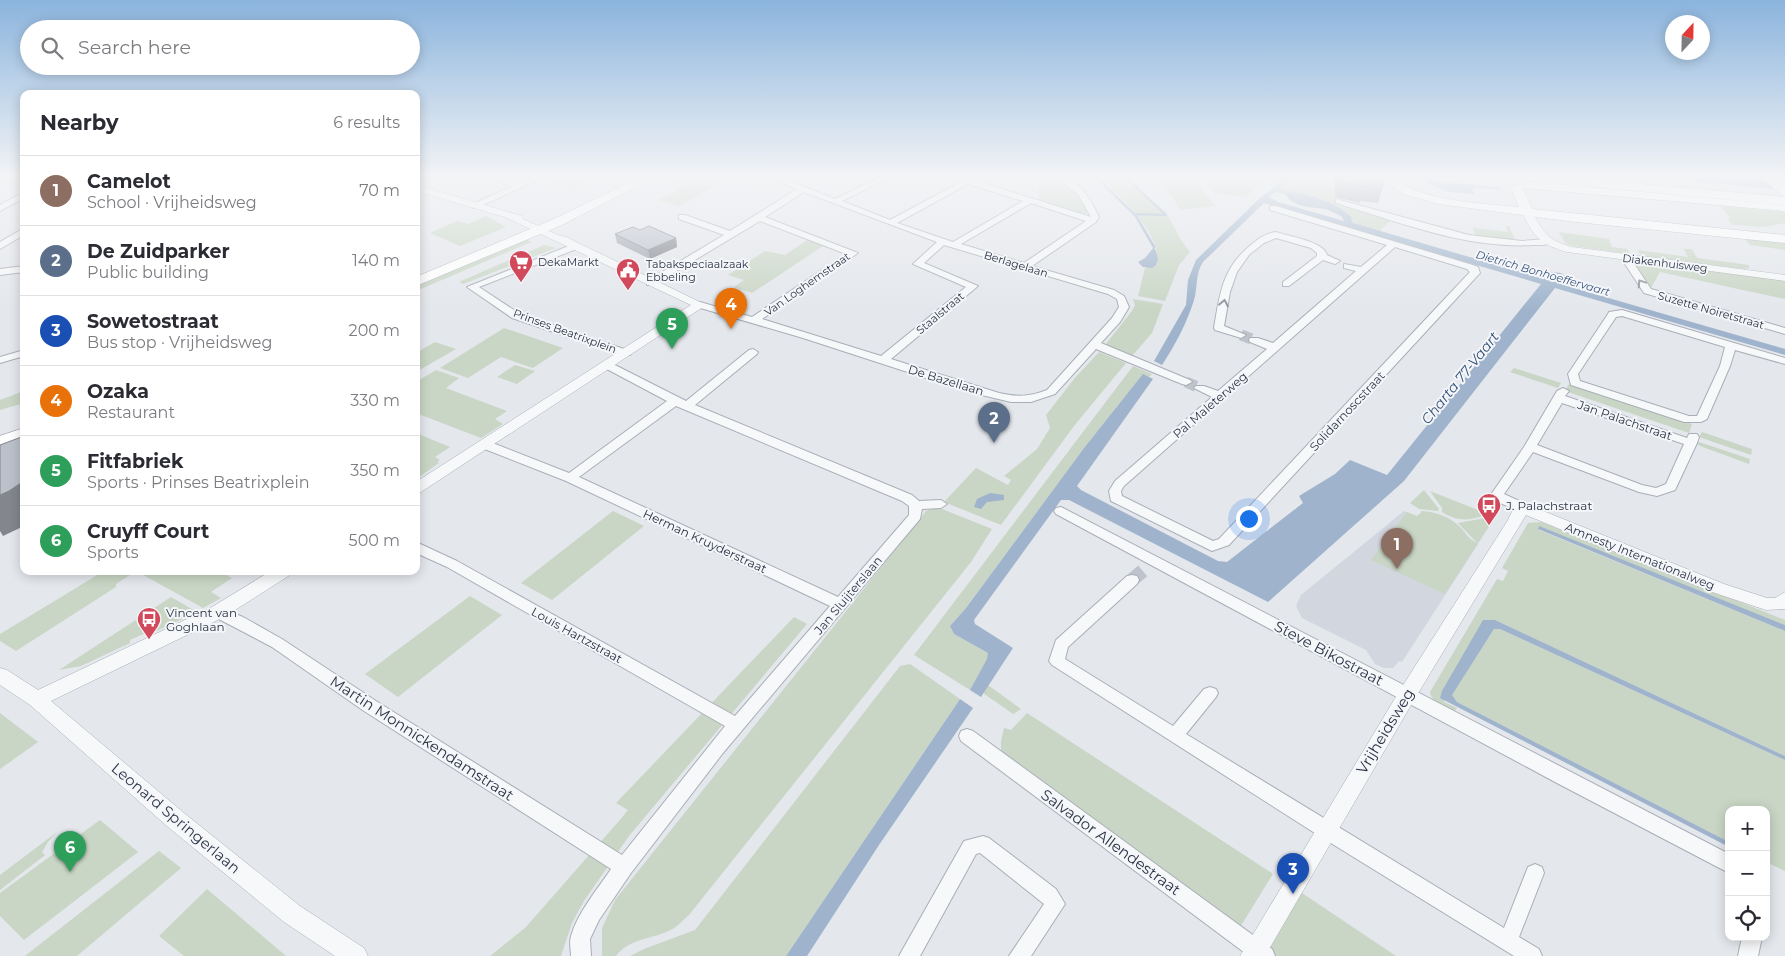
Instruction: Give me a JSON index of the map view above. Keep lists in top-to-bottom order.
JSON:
{
  "streets": {
    "street": [
      "Diakenhuisweg",
      "Berlagelaan",
      "Van Loghemstraat",
      "Suzette Noiretstraat",
      "Staalstraat",
      "Prinses Beatrixplein",
      "De Bazellaan",
      "Pal Maleterweg",
      "Solidarnoscstraat",
      "Jan Palachstraat",
      "Herman Kruyderstraat",
      "Amnesty Internationalweg",
      "Jan Sluijterslaan",
      "Louis Hartzstraat",
      "Steve Bikostraat",
      "Vrijheidsweg",
      "Martin Monnickendamstraat",
      "Leonard Springerlaan",
      "Salvador Allendestraat"
    ]
  },
  "crossings": [
    ["Diakenhuisweg", "Suzette Noiretstraat"],
    ["Berlagelaan", "Staalstraat"],
    ["Berlagelaan", "De Bazellaan"],
    ["Van Loghemstraat", "De Bazellaan"],
    ["Staalstraat", "De Bazellaan"],
    ["Pal Maleterweg", "Solidarnoscstraat"],
    ["Jan Palachstraat", "Amnesty Internationalweg"],
    ["Herman Kruyderstraat", "Jan Sluijterslaan"],
    ["Amnesty Internationalweg", "Vrijheidsweg"],
    ["Jan Sluijterslaan", "Louis Hartzstraat"],
    ["Jan Sluijterslaan", "Martin Monnickendamstraat"],
    ["Steve Bikostraat", "Vrijheidsweg"],
    ["Vrijheidsweg", "Salvador Allendestraat"]
  ],
  "one_way": ["Suzette Noiretstraat"],
  "water": ["Dietrich Bonhoeffervaart", "Charta 77-Vaart"],
  "places": {
    "supermarket": ["DekaMarkt"],
    "public building": ["Tabakspeciaalzaak Ebbeling"],
    "bus stop": ["J. Palachstraat", "Vincent van Goghlaan"]
  },
  "north": "top",
  "page": {
    "search": "Search here",
    "heading": ["Nearby", "6 results"],
    "list": [
      {
        "mark": "1",
        "name": "Camelot",
        "note": "School · Vrijheidsweg",
        "value": "70 m"
      },
      {
        "mark": "2",
        "name": "De Zuidparker",
        "note": "Public building",
        "value": "140 m"
      },
      {
        "mark": "3",
        "name": "Sowetostraat",
        "note": "Bus stop · Vrijheidsweg",
        "value": "200 m"
      },
      {
        "mark": "4",
        "name": "Ozaka",
        "note": "Restaurant",
        "value": "330 m"
      },
      {
        "mark": "5",
        "name": "Fitfabriek",
        "note": "Sports · Prinses Beatrixplein",
        "value": "350 m"
      },
      {
        "mark": "6",
        "name": "Cruyff Court",
        "note": "Sports",
        "value": "500 m"
      }
    ],
    "pins": [
      "4",
      "5",
      "2",
      "1",
      "6",
      "3"
    ],
    "map_buttons": ["+", "−"]
  }
}
